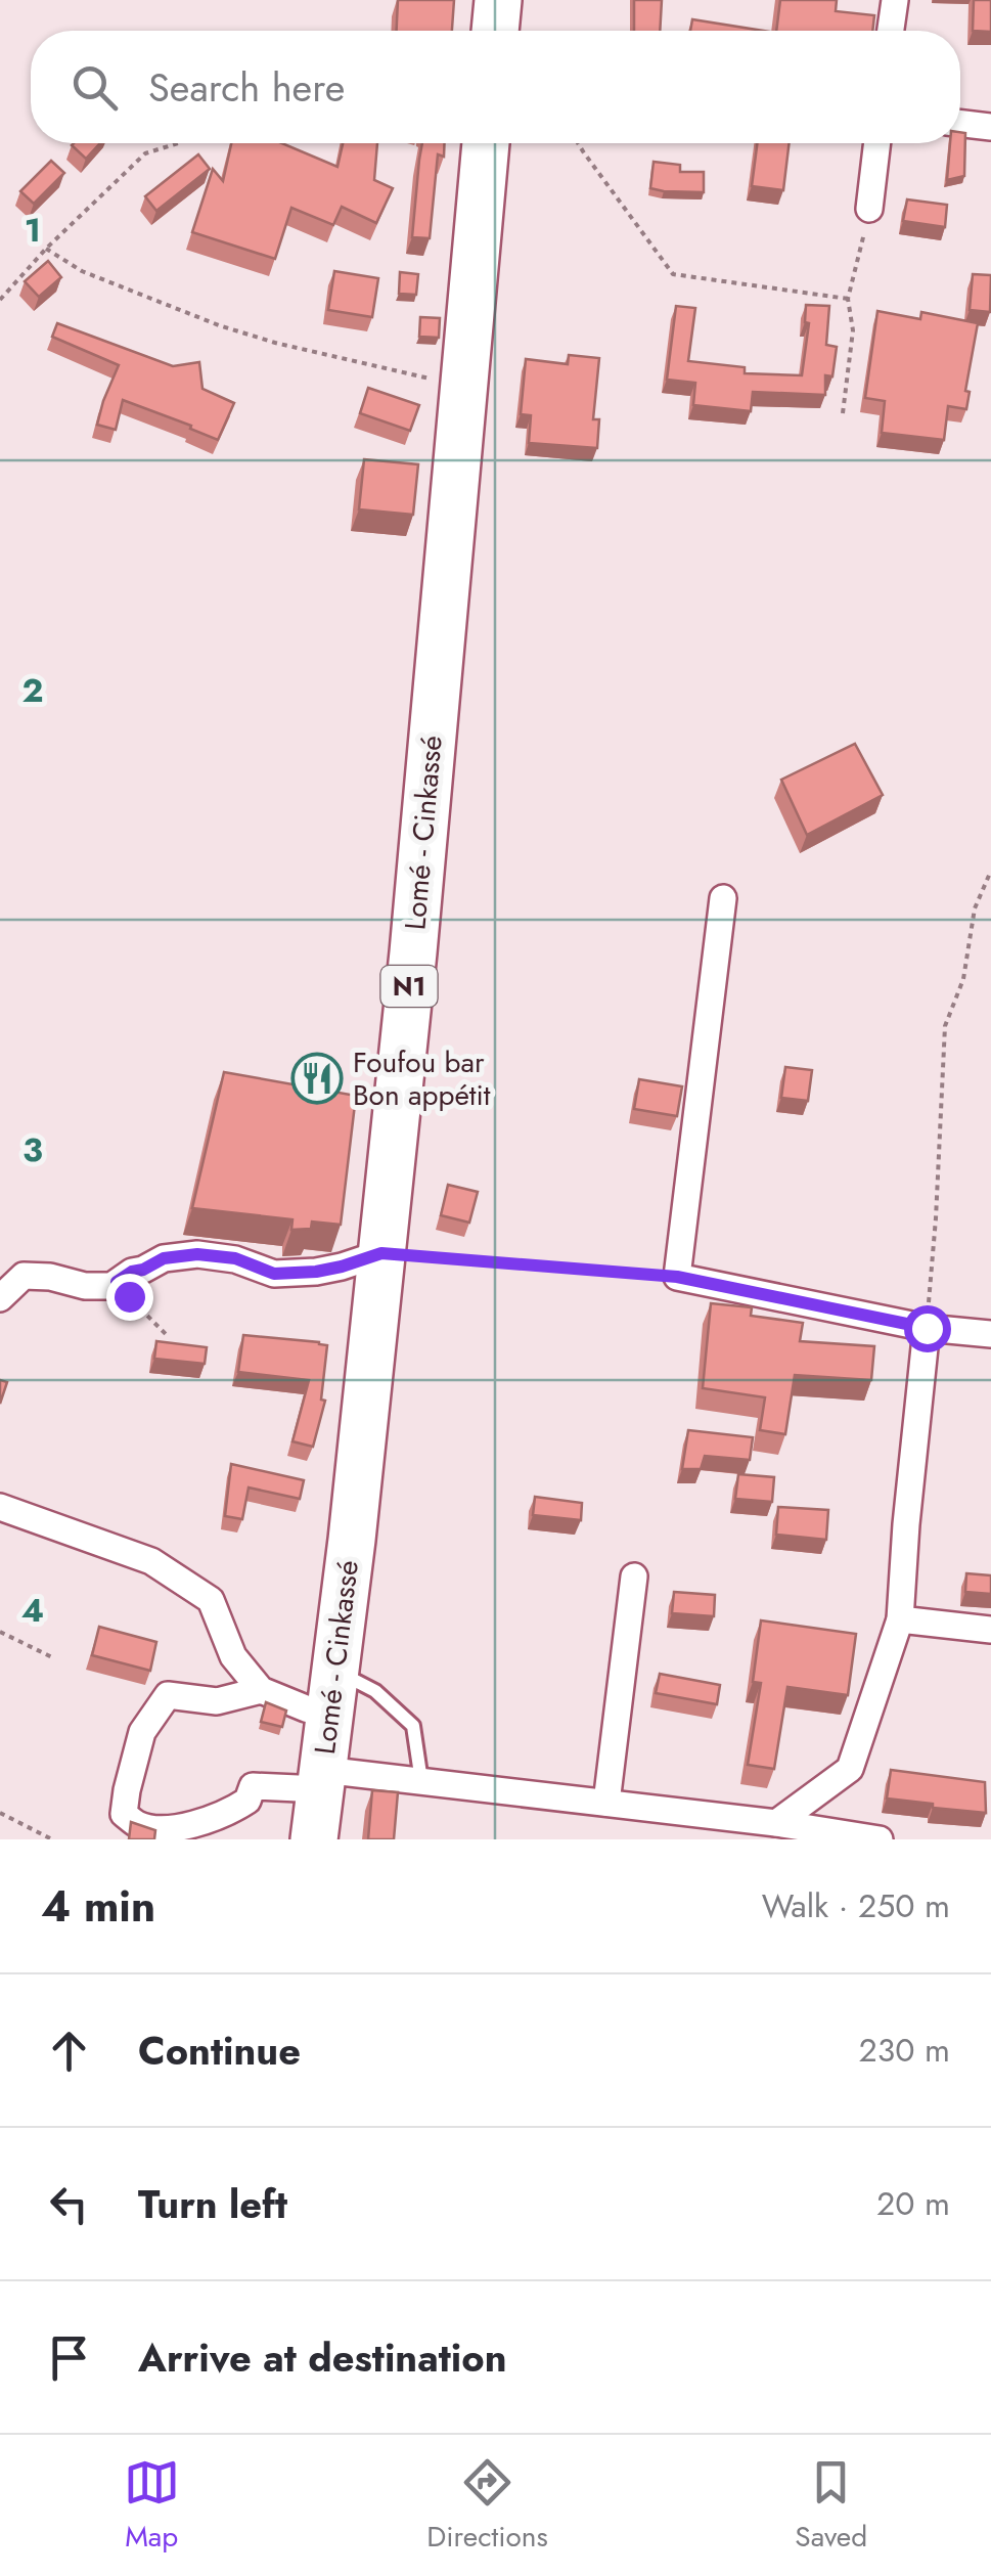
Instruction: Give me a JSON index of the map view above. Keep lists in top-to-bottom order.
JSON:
{
  "streets": {
    "highway": ["Lomé - Cinkassé", "N1"]
  },
  "places": {
    "restaurant": ["Foufou bar Bon appétit"]
  },
  "page": {
    "search": "Search here",
    "heading": ["4 min", "Walk · 250 m"],
    "list": [
      ["Continue", "230 m"],
      ["Turn left", "20 m"],
      "Arrive at destination"
    ],
    "nav": ["Map", "Directions", "Saved"]
  },
  "grid": {
    "rows": [
      "1",
      "2",
      "3",
      "4"
    ]
  }
}
